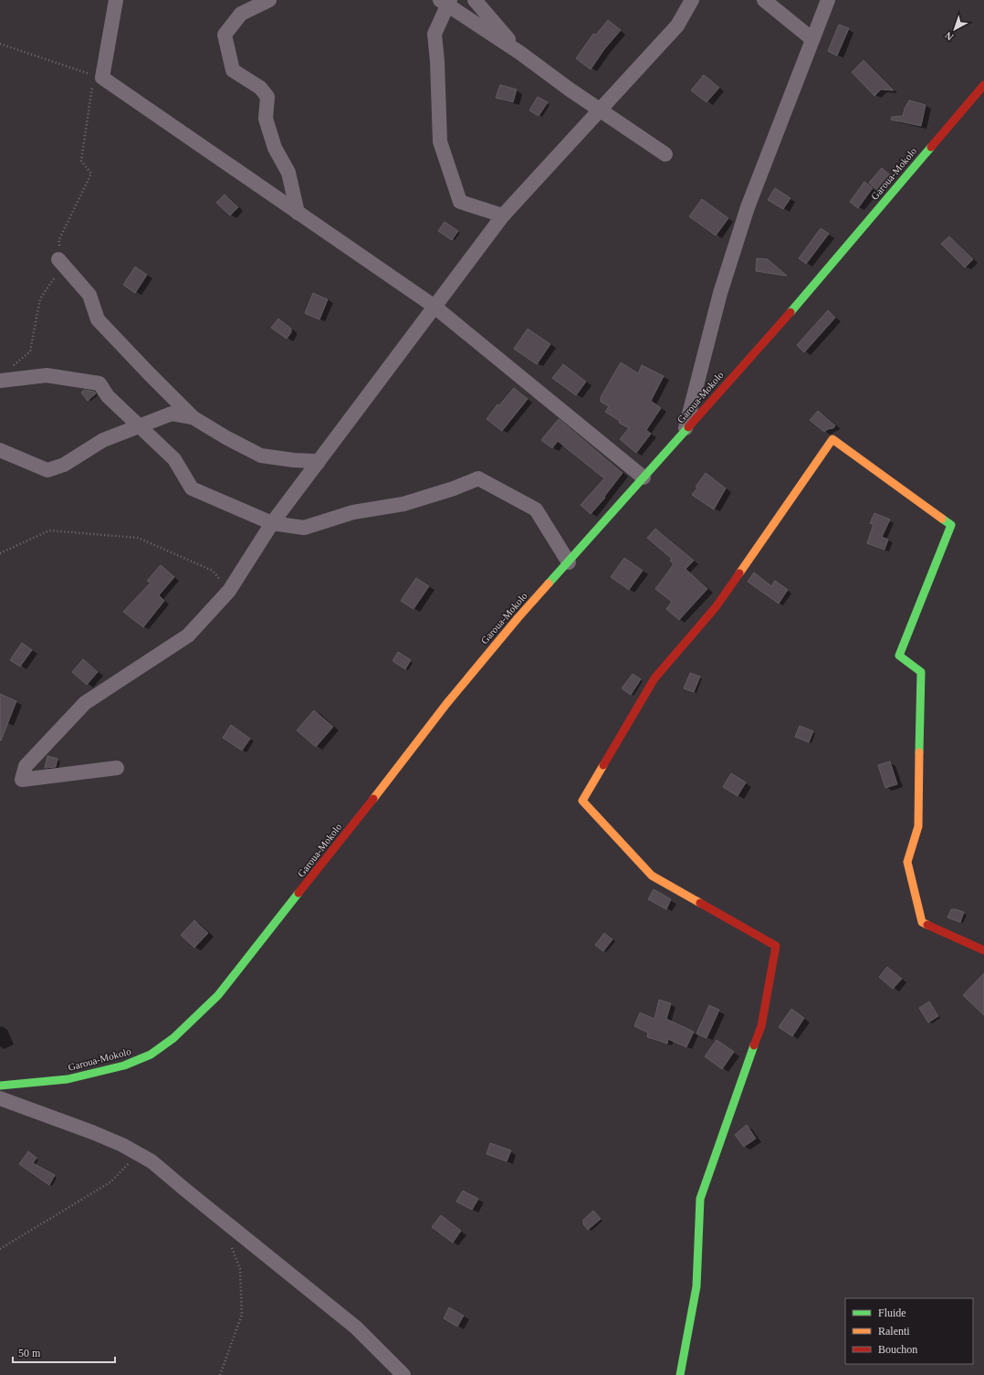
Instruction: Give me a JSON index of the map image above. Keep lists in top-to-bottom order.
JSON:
{
  "streets": {
    "street": ["Garoua-Mokolo"]
  },
  "legend": ["Fluide", "Ralenti", "Bouchon"],
  "scale_bar": "50 m",
  "north": "bottom left"
}
